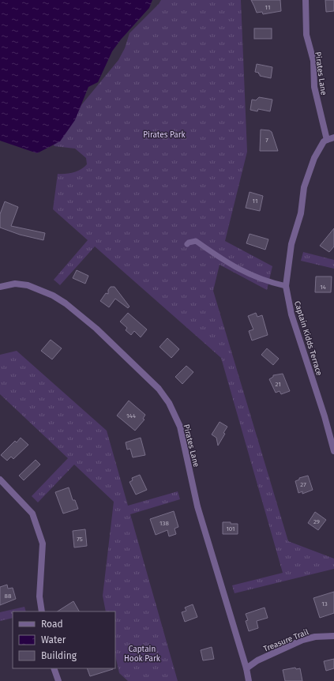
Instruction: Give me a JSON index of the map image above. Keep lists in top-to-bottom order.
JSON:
{
  "streets": {
    "street": ["Pirates Lane", "Captain Kidds Terrace", "Treasure Trail"]
  },
  "crossings": [
    ["Pirates Lane", "Captain Kidds Terrace"],
    ["Pirates Lane", "Treasure Trail"]
  ],
  "parks": ["Pirates Park", "Captain Hook Park"],
  "house_numbers": [
    "11",
    "7",
    "11",
    "14",
    "21",
    "144",
    "27",
    "29",
    "138",
    "101",
    "75",
    "88",
    "13"
  ],
  "legend": ["Road", "Water", "Building"]
}
